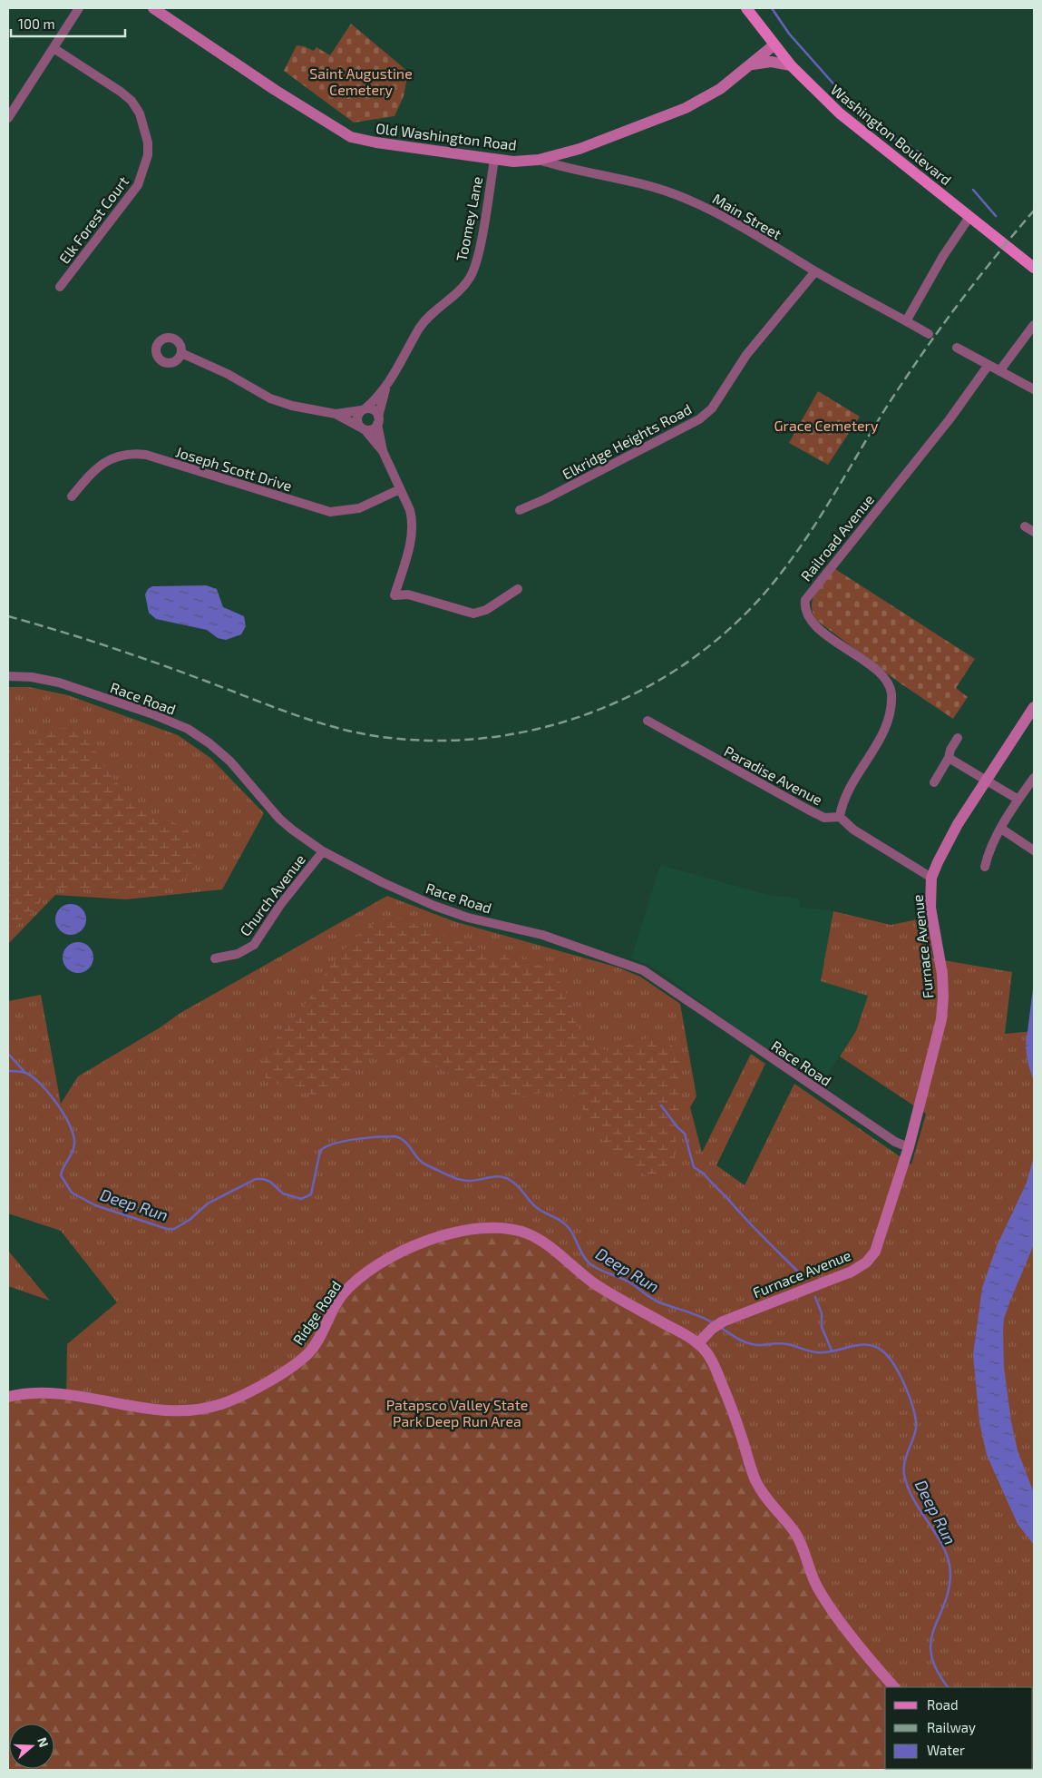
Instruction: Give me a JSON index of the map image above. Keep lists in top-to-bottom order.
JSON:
{
  "streets": {
    "main road": ["Washington Boulevard"],
    "street": [
      "Old Washington Road",
      "Main Street",
      "Toomey Lane",
      "Elk Forest Court",
      "Elkridge Heights Road",
      "Joseph Scott Drive",
      "Railroad Avenue",
      "Race Road",
      "Paradise Avenue",
      "Church Avenue",
      "Furnace Avenue",
      "Ridge Road"
    ]
  },
  "crossings": [
    ["Washington Boulevard", "Old Washington Road"],
    ["Old Washington Road", "Main Street"],
    ["Old Washington Road", "Toomey Lane"],
    ["Main Street", "Elkridge Heights Road"],
    ["Railroad Avenue", "Paradise Avenue"],
    ["Race Road", "Church Avenue"],
    ["Race Road", "Furnace Avenue"],
    ["Furnace Avenue", "Ridge Road"]
  ],
  "water": ["Deep Run"],
  "parks": ["Saint Augustine Cemetery", "Grace Cemetery", "Patapsco Valley State Park Deep Run Area"],
  "legend": ["Road", "Railway", "Water"],
  "scale_bar": "100 m",
  "north": "right"
}
